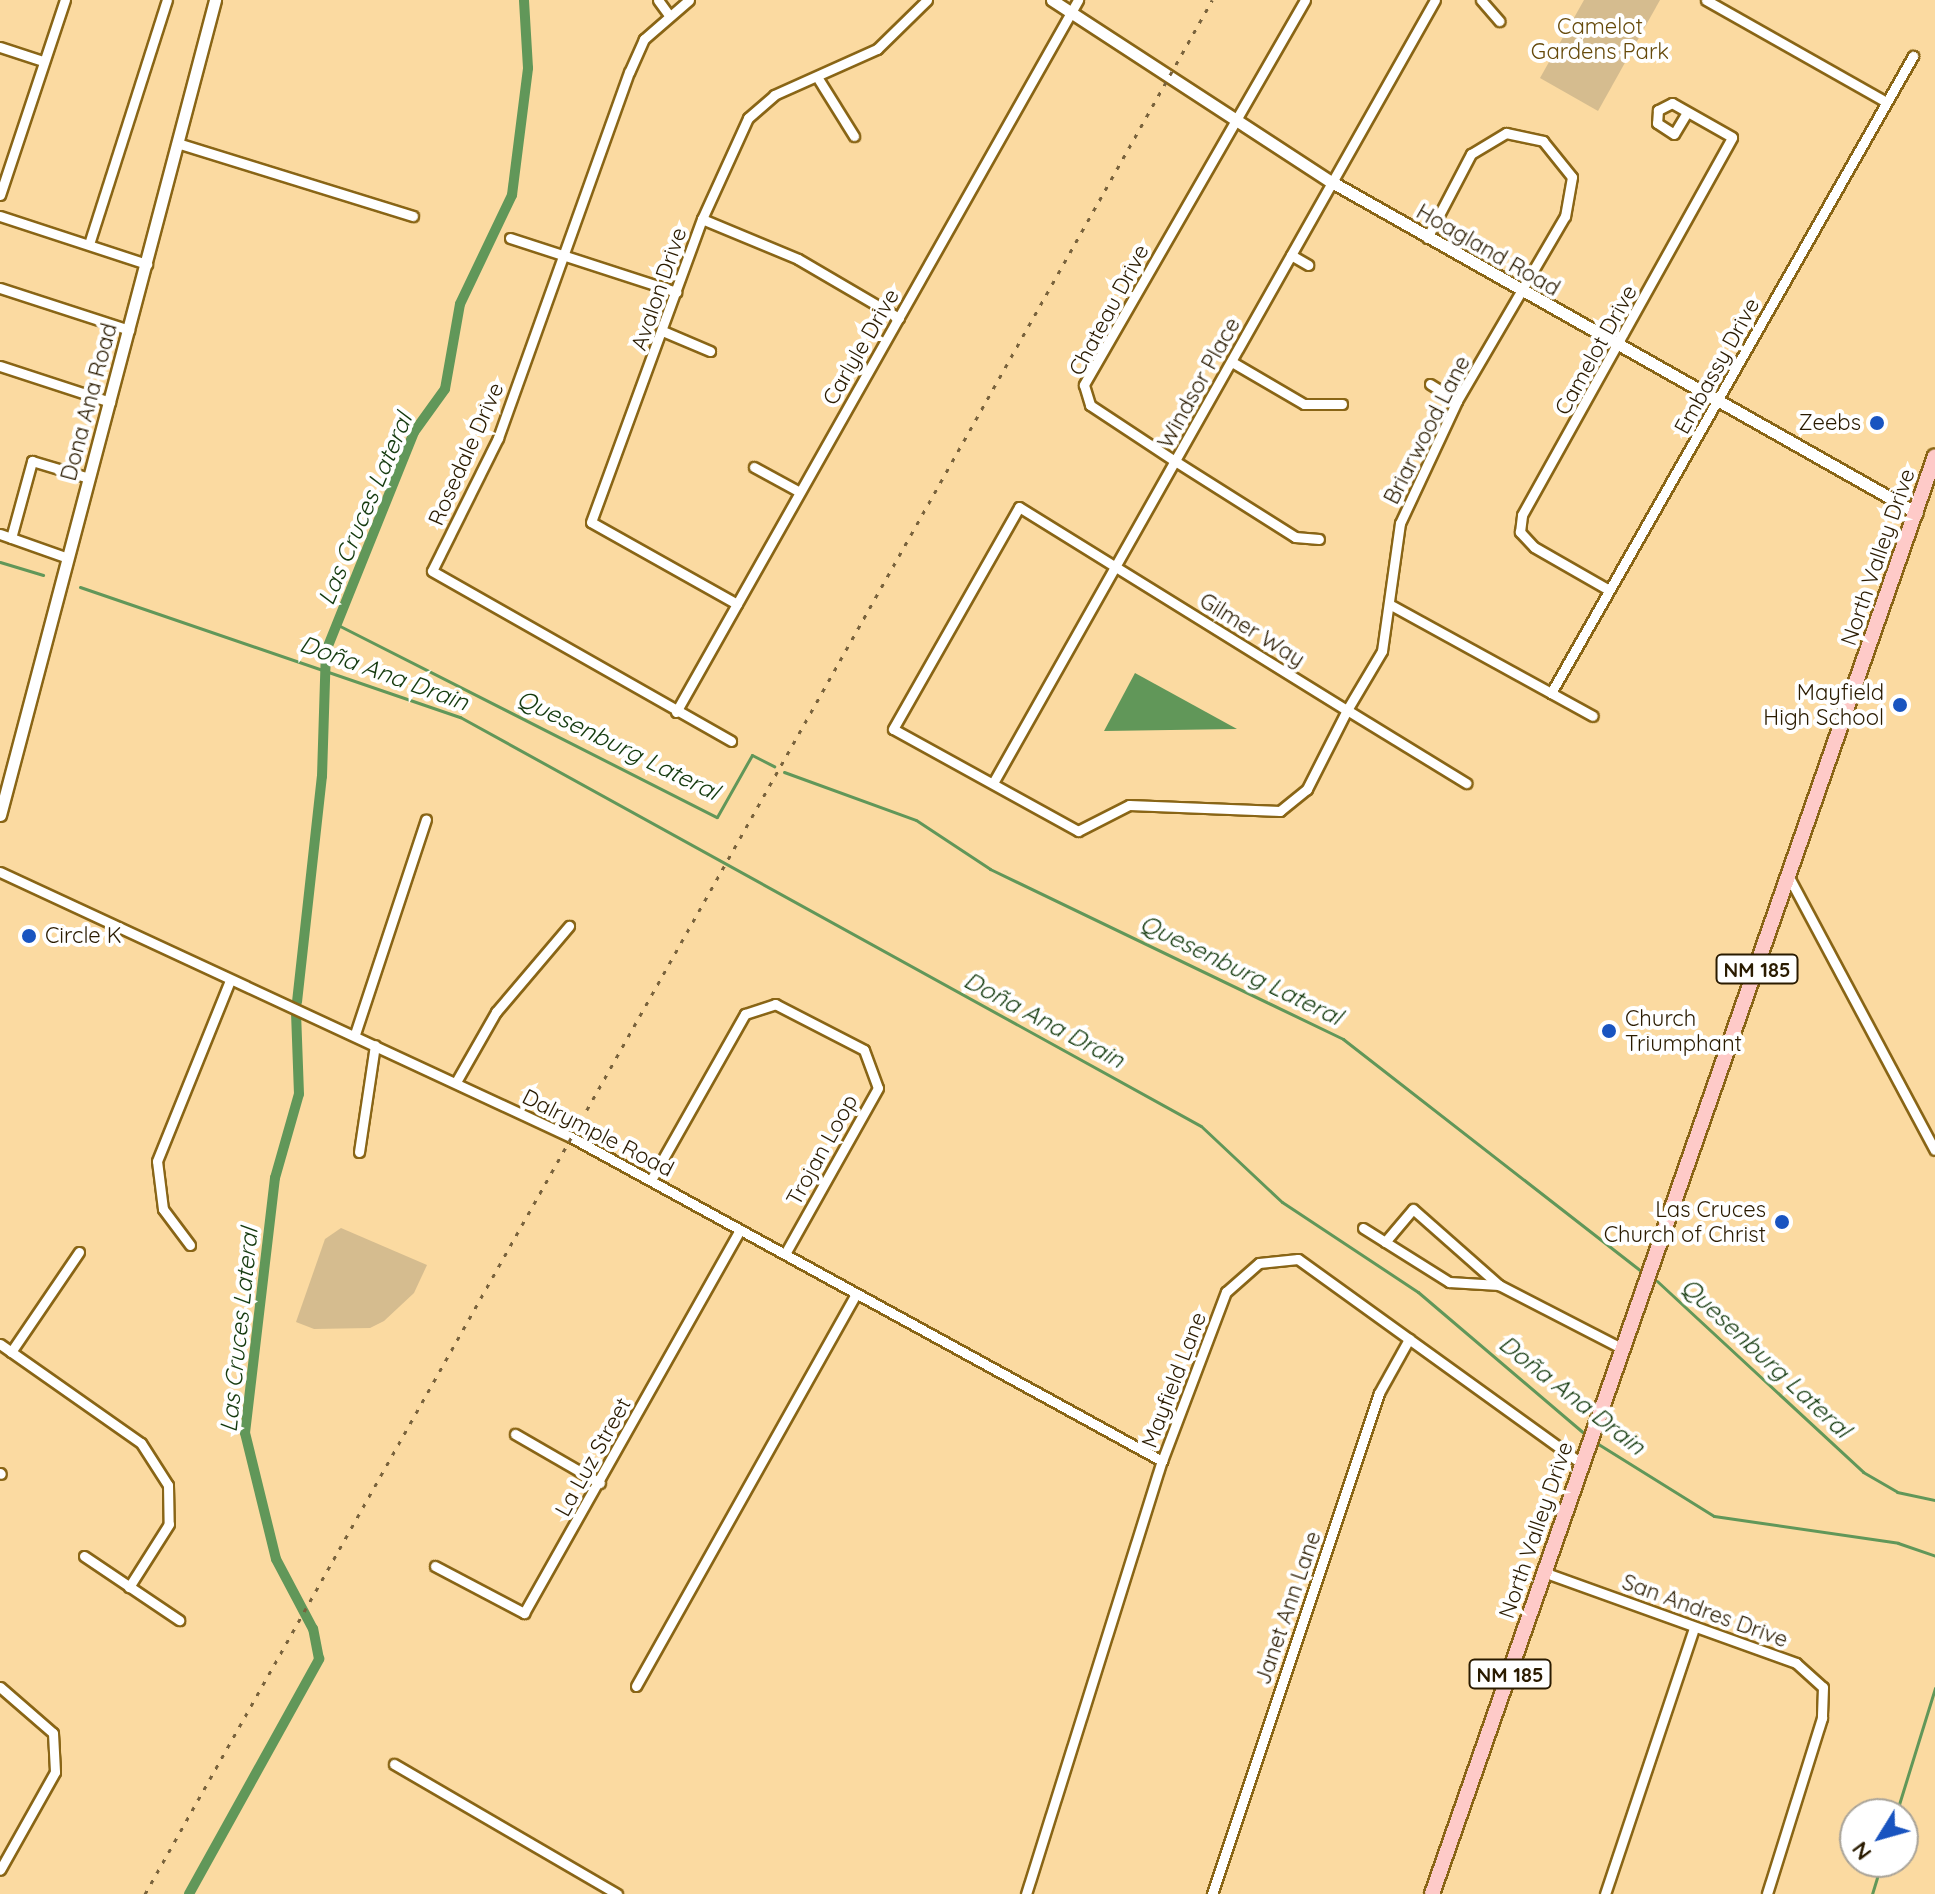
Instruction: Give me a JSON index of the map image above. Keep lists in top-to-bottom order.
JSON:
{
  "streets": {
    "main road": ["North Valley Drive", "NM 185"],
    "street": [
      "Hoagland Road",
      "Avalon Drive",
      "Chateau Drive",
      "Carlyle Drive",
      "Camelot Drive",
      "Embassy Drive",
      "Windsor Place",
      "Dona Ana Road",
      "Briarwood Lane",
      "Rosedale Drive",
      "Gilmer Way",
      "Dalrymple Road",
      "Trojan Loop",
      "Mayfield Lane",
      "La Luz Street",
      "Janet Ann Lane",
      "San Andres Drive"
    ]
  },
  "crossings": [
    ["Hoagland Road", "Chateau Drive"],
    ["Hoagland Road", "Carlyle Drive"],
    ["Hoagland Road", "Camelot Drive"],
    ["Hoagland Road", "Embassy Drive"],
    ["Hoagland Road", "Windsor Place"],
    ["Hoagland Road", "Briarwood Lane"],
    ["Hoagland Road", "North Valley Drive"],
    ["Avalon Drive", "Carlyle Drive"],
    ["Chateau Drive", "Windsor Place"],
    ["Carlyle Drive", "Rosedale Drive"],
    ["Camelot Drive", "Embassy Drive"],
    ["Windsor Place", "Briarwood Lane"],
    ["Windsor Place", "Gilmer Way"],
    ["Briarwood Lane", "Gilmer Way"],
    ["North Valley Drive", "Mayfield Lane"],
    ["North Valley Drive", "San Andres Drive"],
    ["Dalrymple Road", "Trojan Loop"],
    ["Dalrymple Road", "Mayfield Lane"],
    ["Dalrymple Road", "La Luz Street"],
    ["Mayfield Lane", "Janet Ann Lane"]
  ],
  "water": ["Las Cruces Lateral", "Doña Ana Drain", "Quesenburg Lateral"],
  "parks": ["Camelot Gardens Park"],
  "places": [
    "Zeebs",
    "Mayfield High School",
    "Circle K",
    "Church Triumphant",
    "Las Cruces Church of Christ"
  ],
  "north": "bottom left"
}
